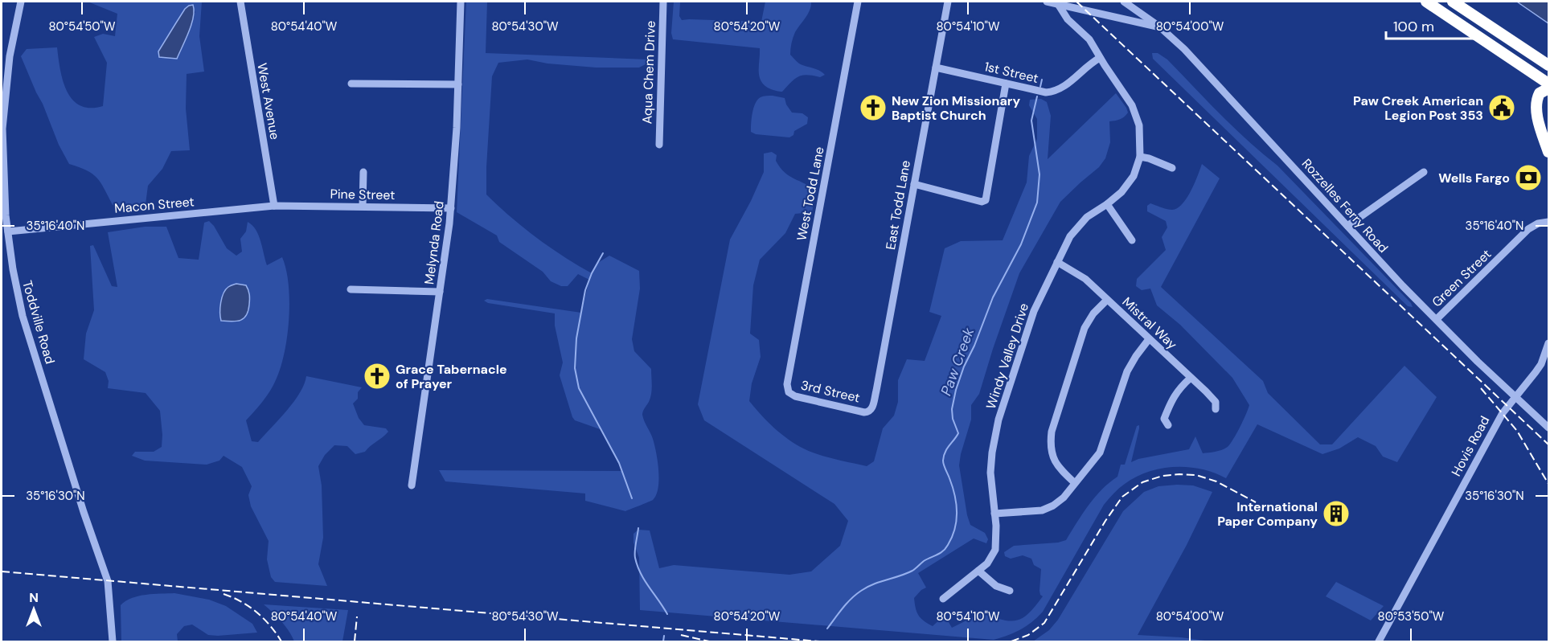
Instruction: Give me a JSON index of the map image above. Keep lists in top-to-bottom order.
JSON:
{
  "streets": {
    "street": [
      "Aqua Chem Drive",
      "1st Street",
      "West Avenue",
      "West Todd Lane",
      "Pine Street",
      "Macon Street",
      "East Todd Lane",
      "Rozzelles Ferry Road",
      "Melynda Road",
      "Green Street",
      "Toddville Road",
      "Mistral Way",
      "Windy Valley Drive",
      "3rd Street",
      "Hovis Road"
    ]
  },
  "crossings": [
    ["1st Street", "East Todd Lane"],
    ["1st Street", "Windy Valley Drive"],
    ["West Avenue", "Pine Street"],
    ["West Avenue", "Macon Street"],
    ["West Todd Lane", "3rd Street"],
    ["Pine Street", "Macon Street"],
    ["Pine Street", "Melynda Road"],
    ["Macon Street", "Toddville Road"],
    ["East Todd Lane", "3rd Street"],
    ["Rozzelles Ferry Road", "Green Street"],
    ["Rozzelles Ferry Road", "Hovis Road"],
    ["Mistral Way", "Windy Valley Drive"]
  ],
  "water": ["Paw Creek"],
  "places": {
    "church": ["New Zion Missionary Baptist Church", "Grace Tabernacle of Prayer"],
    "public building": ["Paw Creek American Legion Post 353"],
    "bank": ["Wells Fargo"],
    "building": ["International Paper Company"]
  },
  "scale_bar": "100 m",
  "north": "top",
  "coordinates": [
    "80°54'50\"W",
    "80°54'40\"W",
    "80°54'30\"W",
    "80°54'20\"W",
    "80°54'10\"W",
    "80°54'00\"W",
    "35°16'40\"N",
    "35°16'30\"N",
    "80°53'50\"W"
  ]
}
